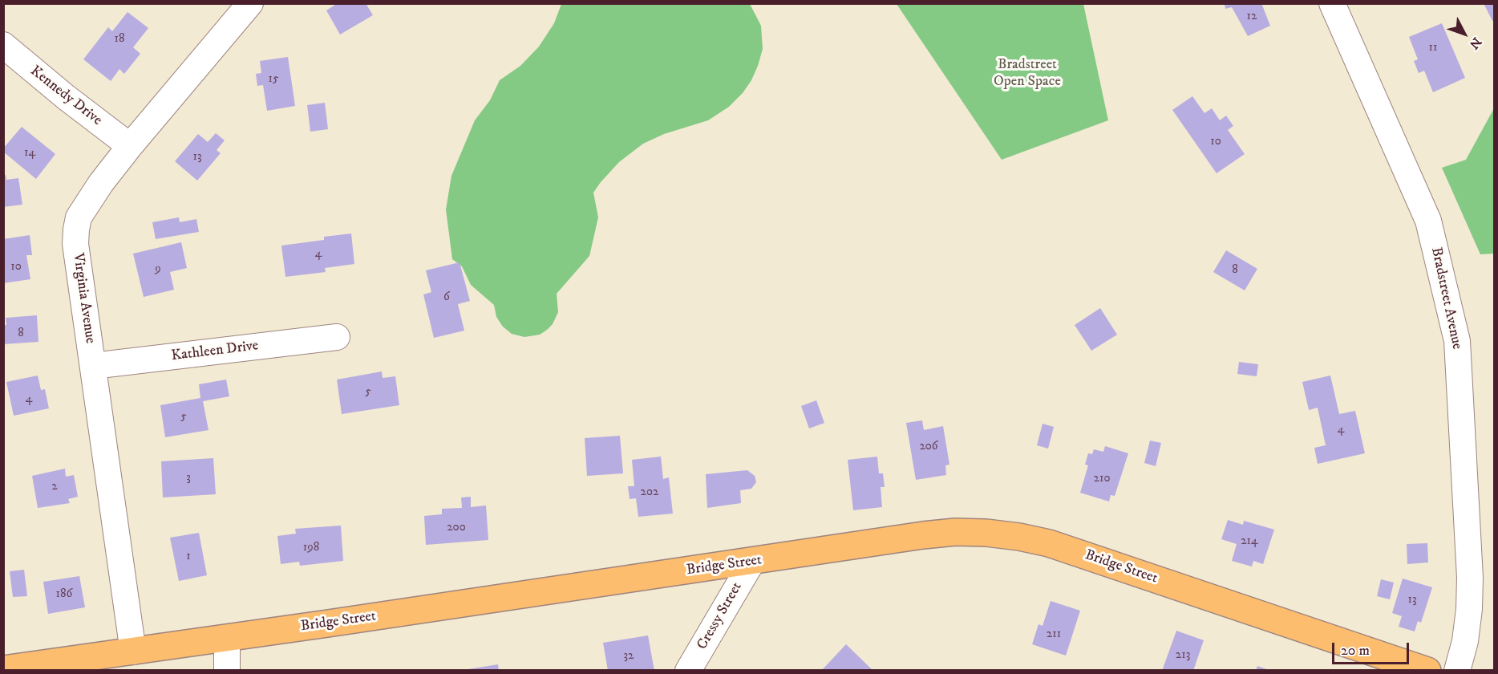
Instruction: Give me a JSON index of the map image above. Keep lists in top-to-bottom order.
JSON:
{
  "streets": {
    "main road": ["Bridge Street"],
    "street": [
      "Kennedy Drive",
      "Virginia Avenue",
      "Bradstreet Avenue",
      "Kathleen Drive",
      "Cressy Street"
    ]
  },
  "crossings": [
    ["Kennedy Drive", "Virginia Avenue"],
    ["Virginia Avenue", "Kathleen Drive"],
    ["Virginia Avenue", "Bridge Street"],
    ["Bridge Street", "Cressy Street"]
  ],
  "parks": ["Bradstreet Open Space"],
  "house_numbers": [
    "12",
    "18",
    "11",
    "15",
    "10",
    "14",
    "13",
    "4",
    "10",
    "9",
    "8",
    "6",
    "8",
    "5",
    "4",
    "5",
    "4",
    "206",
    "3",
    "210",
    "2",
    "202",
    "200",
    "214",
    "198",
    "1",
    "186",
    "13",
    "211",
    "213",
    "32"
  ],
  "scale_bar": "20 m",
  "north": "bottom right"
}
